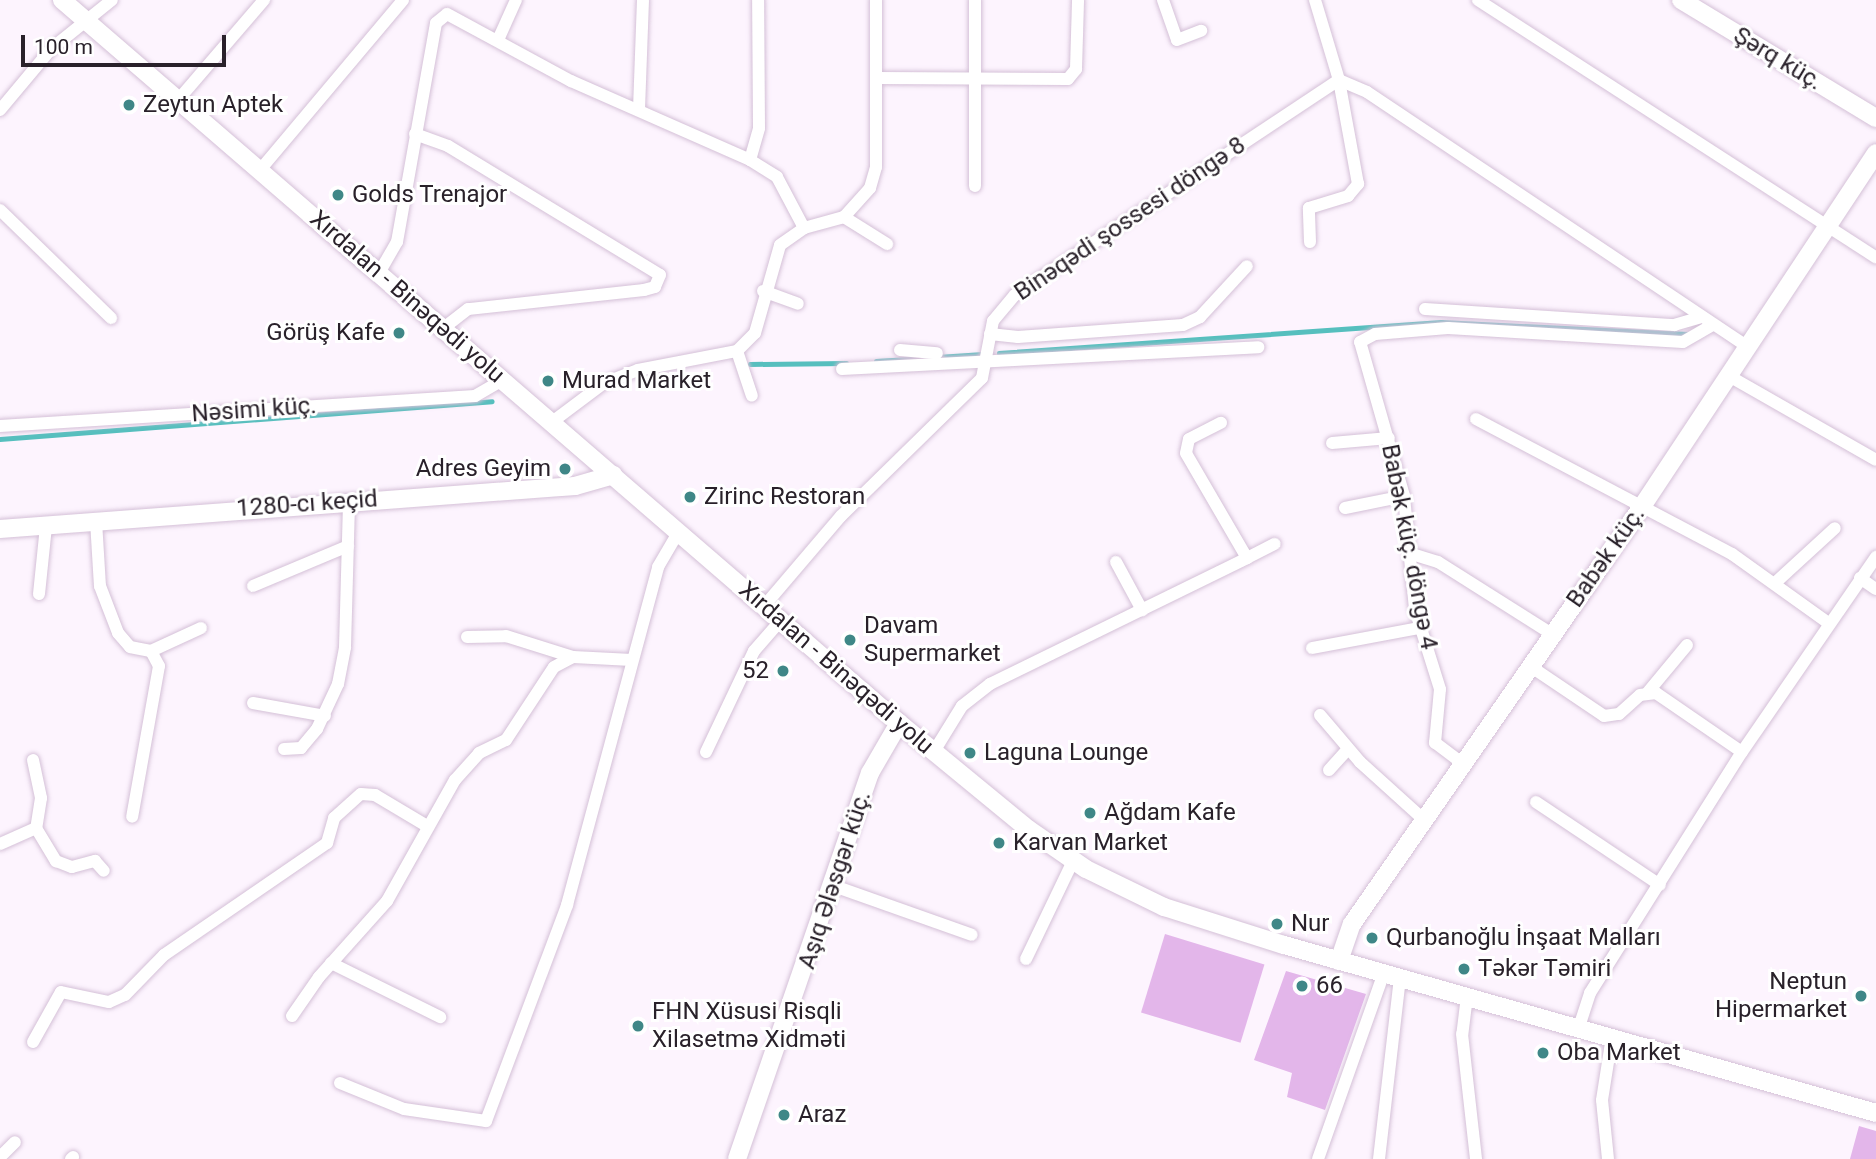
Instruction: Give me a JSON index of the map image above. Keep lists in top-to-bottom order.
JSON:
{
  "streets": {
    "main road": [
      "Şərq küç.",
      "Xırdalan - Binəqədi yolu",
      "1280-cı keçid",
      "Babək küç.",
      "Aşıq Ələsgər küç."
    ],
    "street": ["Binəqədi şossesi döngə 8", "Nəsimi küç.", "Babək küç. döngə 4"]
  },
  "crossings": [
    ["Xırdalan - Binəqədi yolu", "Nəsimi küç."],
    ["Xırdalan - Binəqədi yolu", "1280-cı keçid"],
    ["Xırdalan - Binəqədi yolu", "Babək küç."],
    ["Xırdalan - Binəqədi yolu", "Aşıq Ələsgər küç."],
    ["Babək küç. döngə 4", "Babək küç."]
  ],
  "places": [
    "Zeytun Aptek",
    "Golds Trenajor",
    "Görüş Kafe",
    "Murad Market",
    "Adres Geyim",
    "Zirinc Restoran",
    "Davam Supermarket",
    "52",
    "Laguna Lounge",
    "Ağdam Kafe",
    "Karvan Market",
    "Nur",
    "Qurbanoğlu İnşaat Malları",
    "Təkər Təmiri",
    "66",
    "Neptun Hipermarket",
    "FHN Xüsusi Risqli Xilasetmə Xidməti",
    "Oba Market",
    "Araz"
  ],
  "scale_bar": "100 m"
}
